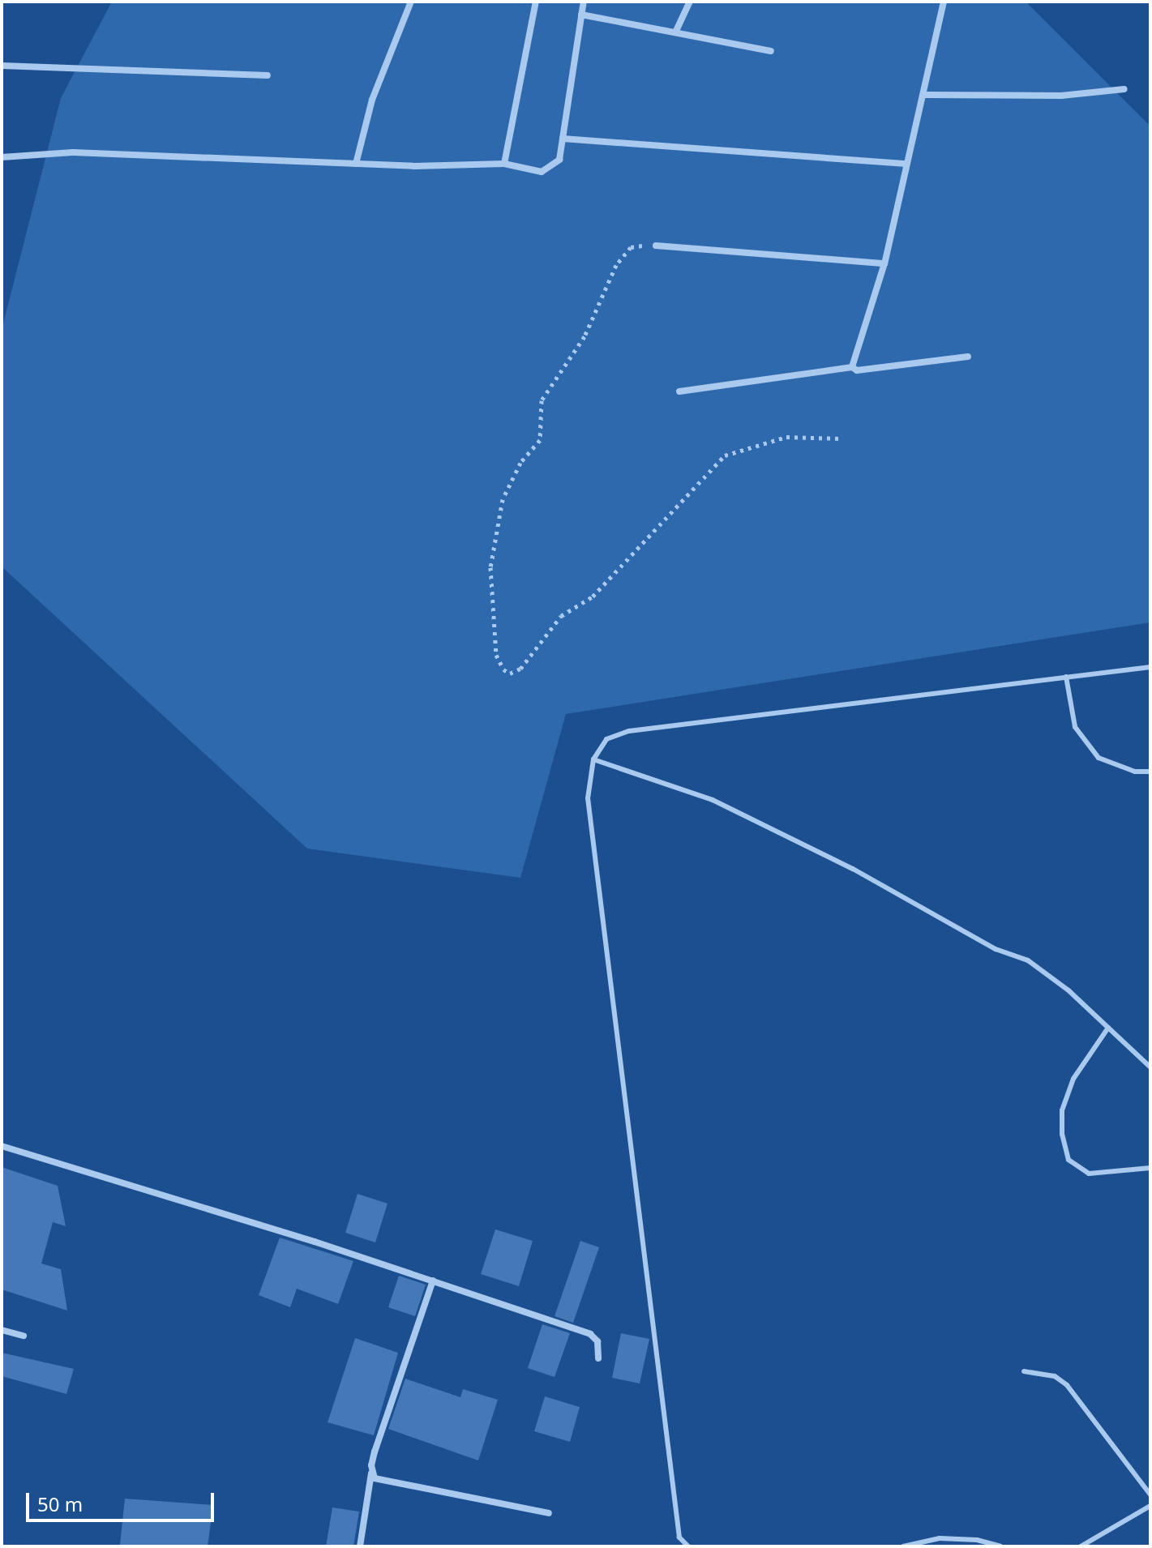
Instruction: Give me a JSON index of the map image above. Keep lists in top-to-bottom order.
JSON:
{
  "scale_bar": "50 m"
}
